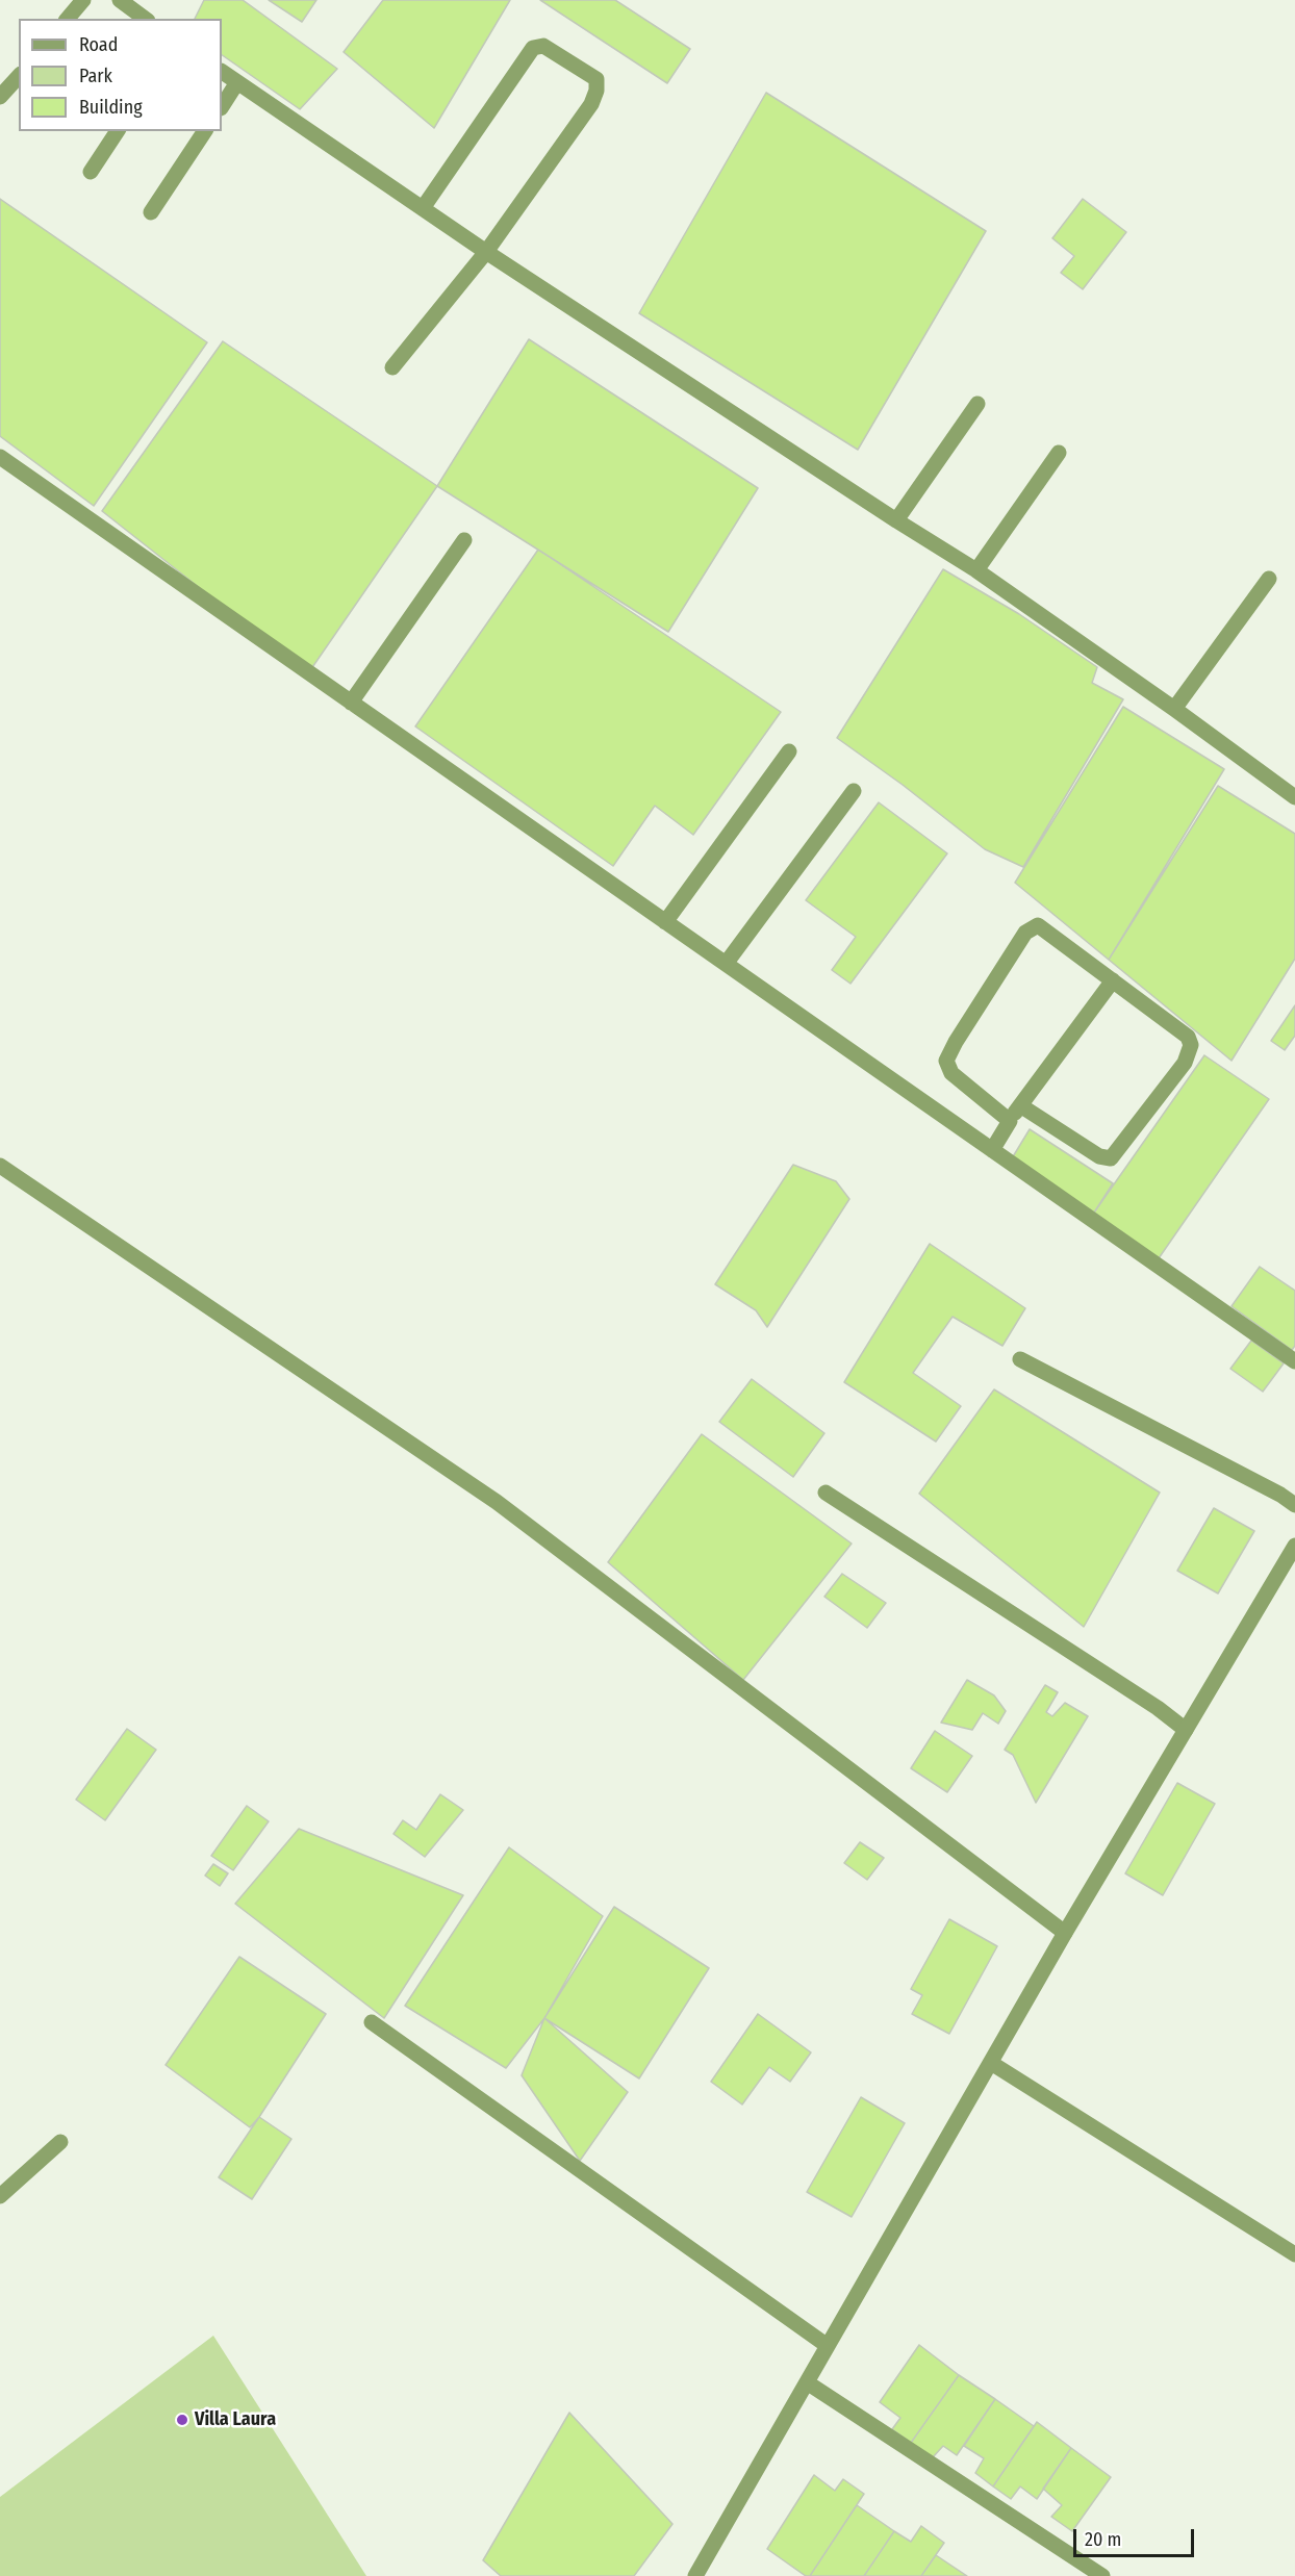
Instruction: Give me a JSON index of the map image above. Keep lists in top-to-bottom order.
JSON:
{
  "places": ["Villa Laura"],
  "legend": ["Road", "Park", "Building"],
  "scale_bar": "20 m"
}
